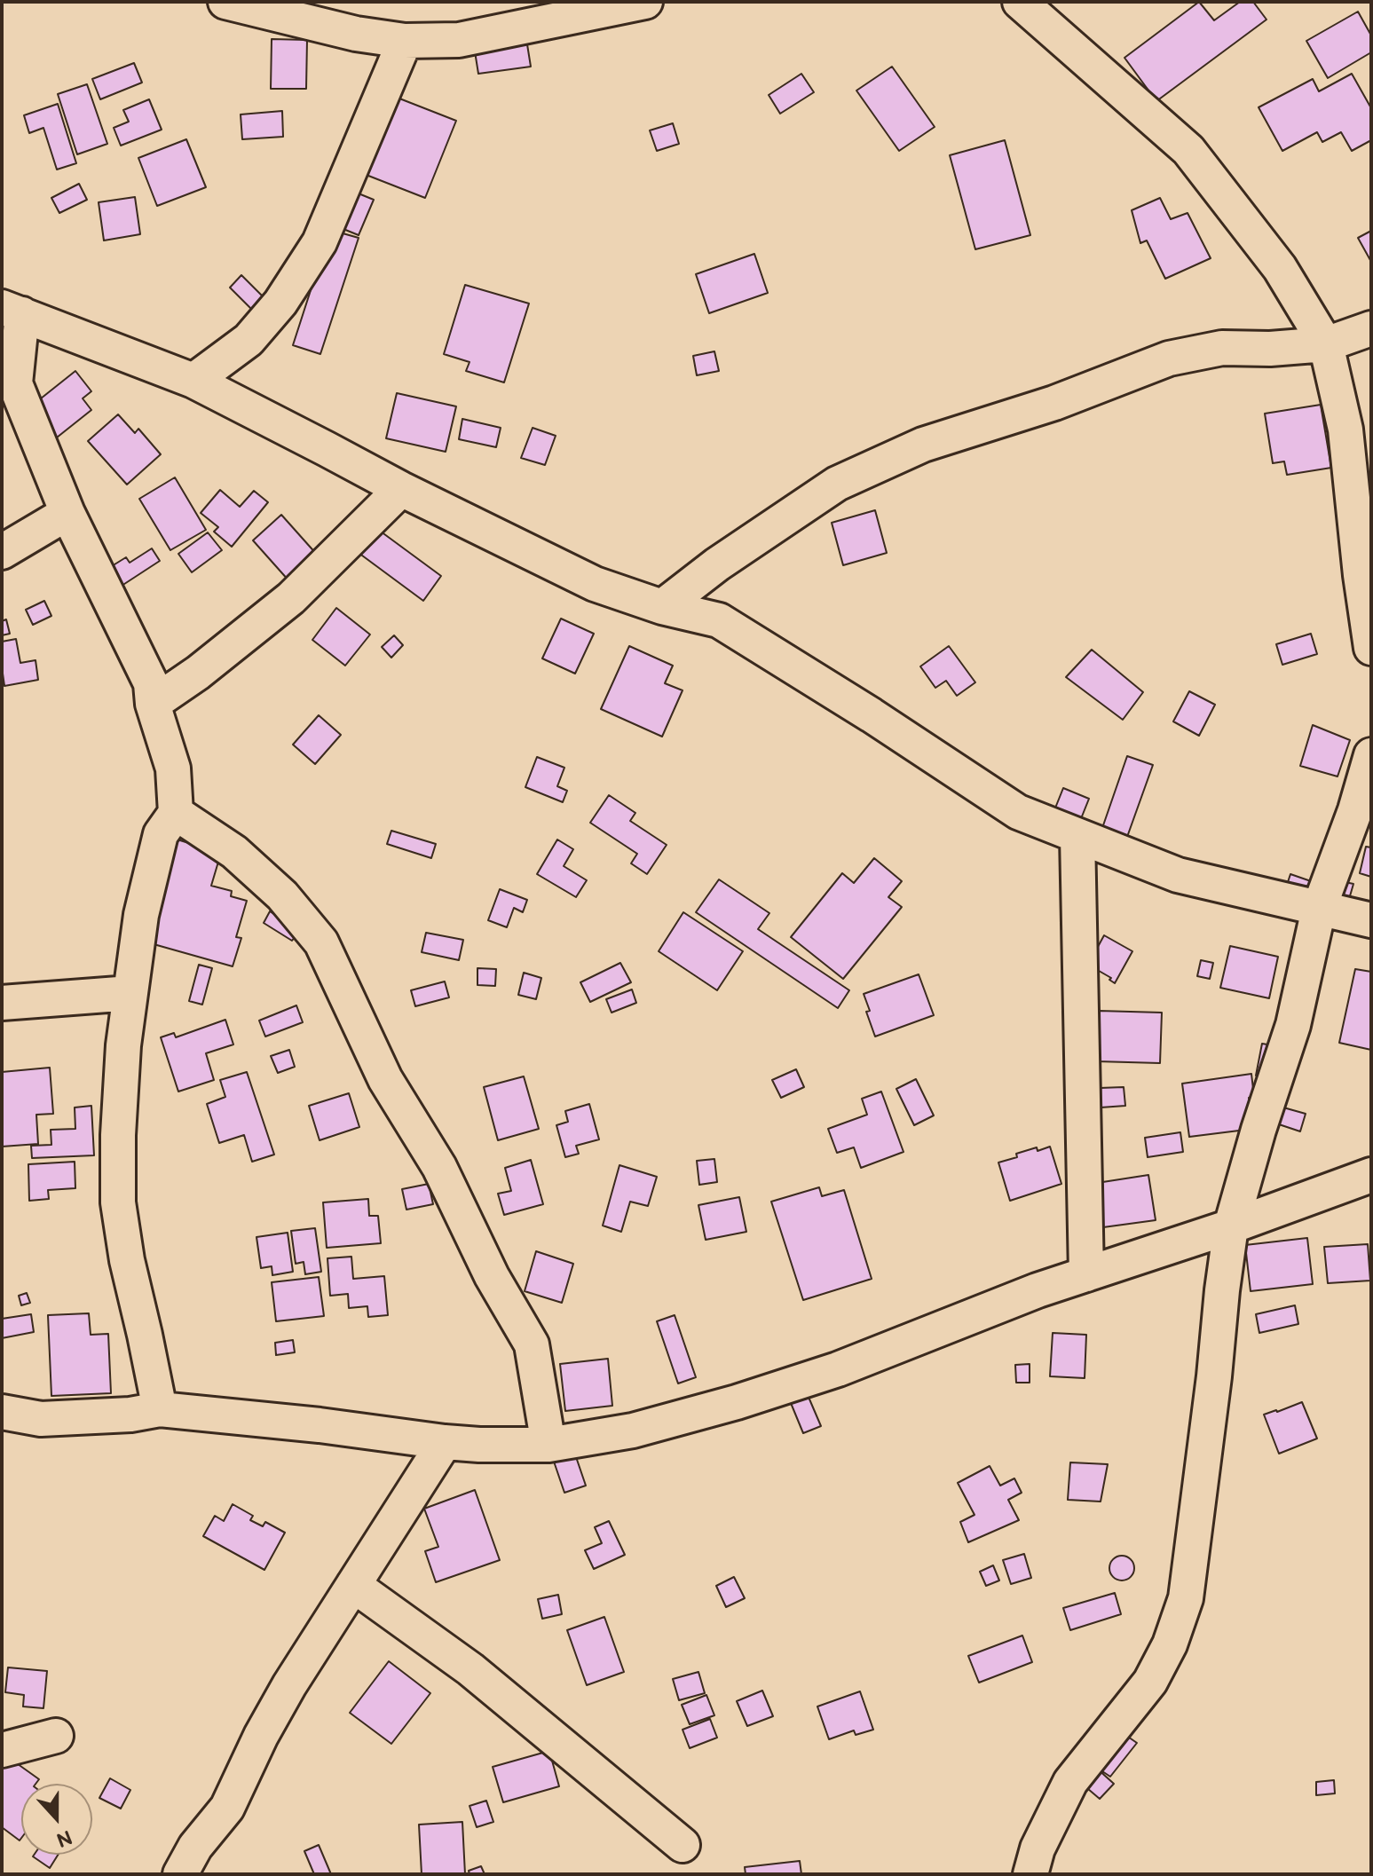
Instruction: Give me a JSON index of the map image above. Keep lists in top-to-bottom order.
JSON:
{
  "north": "bottom"
}
